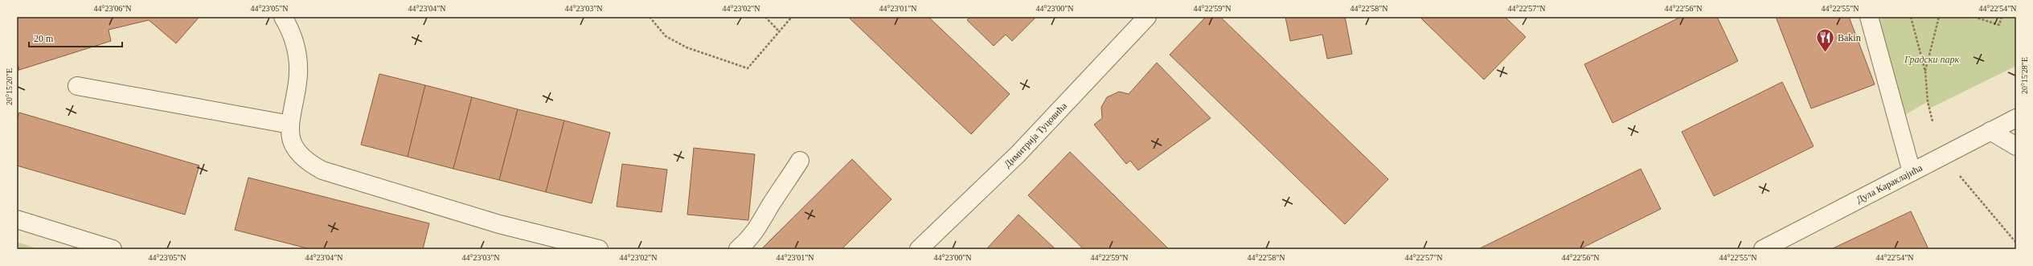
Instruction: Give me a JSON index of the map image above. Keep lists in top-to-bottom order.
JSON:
{
  "streets": {
    "street": ["Димитрија Туцовића", "Дула Караклајића"]
  },
  "parks": ["Градски парк"],
  "places": {
    "restaurant": ["Bakin"]
  },
  "scale_bar": "20 m",
  "coordinates": [
    "44°23'06\"N",
    "44°23'05\"N",
    "44°23'04\"N",
    "44°23'03\"N",
    "44°23'02\"N",
    "44°23'01\"N",
    "44°23'00\"N",
    "44°22'59\"N",
    "44°22'58\"N",
    "44°22'57\"N",
    "44°22'56\"N",
    "44°22'55\"N",
    "44°22'54\"N",
    "20°15'28\"E",
    "20°15'20\"E"
  ]
}
